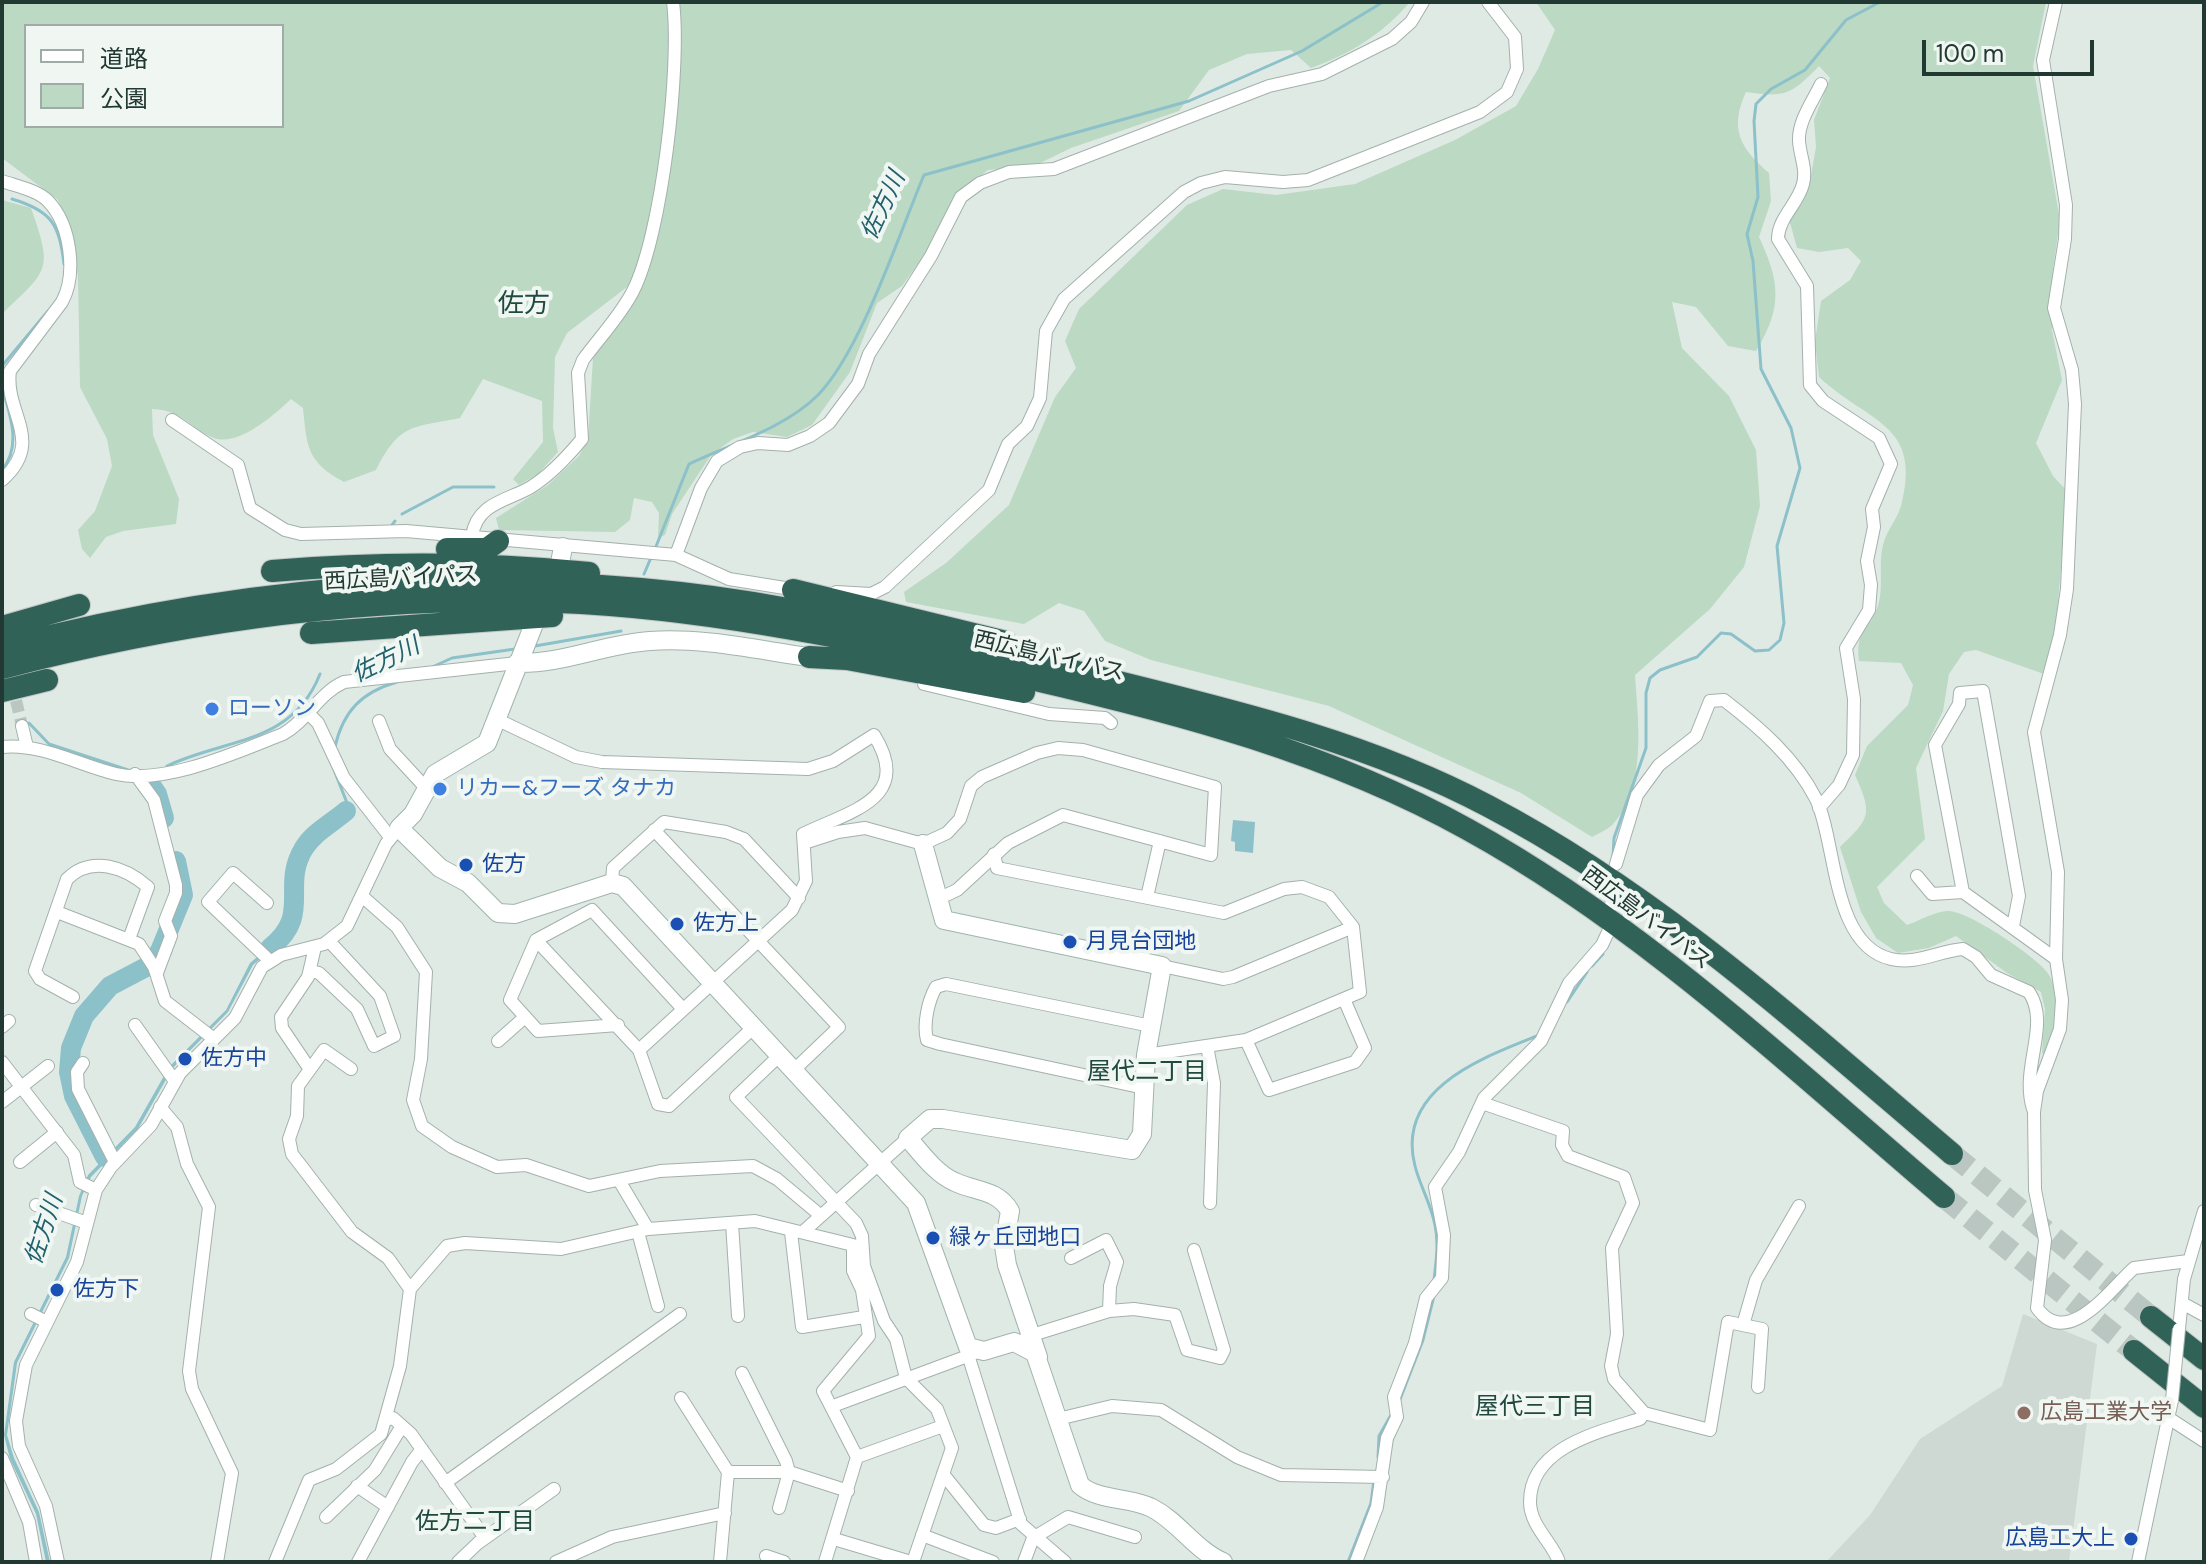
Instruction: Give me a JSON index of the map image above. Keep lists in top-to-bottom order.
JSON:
{
  "streets": {
    "highway": ["西広島バイパス"]
  },
  "districts": [
    "佐方",
    "屋代二丁目",
    "屋代三丁目",
    "佐方二丁目"
  ],
  "water": ["佐方川"],
  "places": [
    "ローソン",
    "リカー&フーズ タナカ",
    "佐方",
    "佐方上",
    "月見台団地",
    "佐方中",
    "緑ヶ丘団地口",
    "佐方下",
    "広島工業大学",
    "広島工大上"
  ],
  "legend": ["道路", "公園"],
  "scale_bar": "100 m"
}
